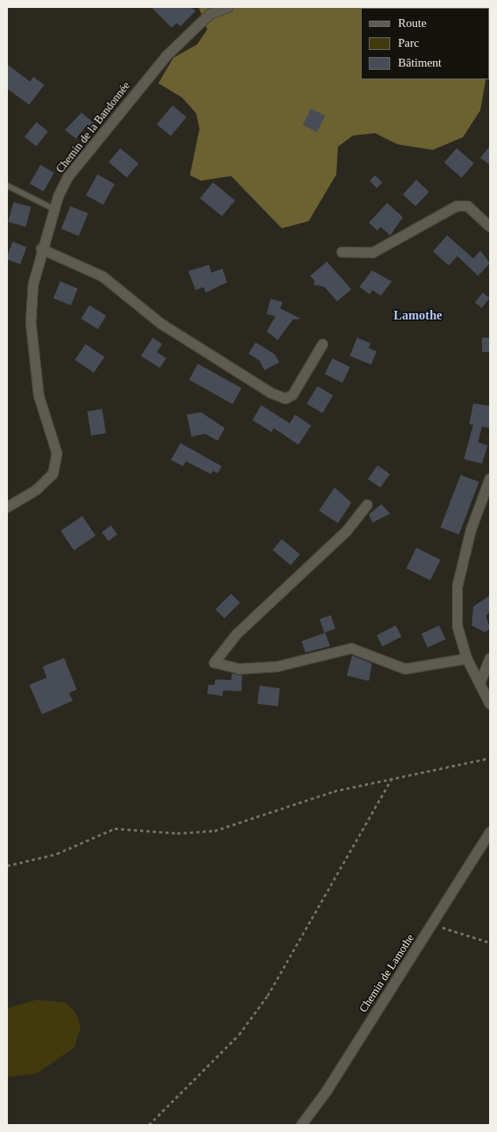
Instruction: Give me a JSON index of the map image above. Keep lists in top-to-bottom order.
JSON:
{
  "streets": {
    "street": ["Chemin de la Bandonnée", "Chemin de Lamothe"]
  },
  "districts": ["Lamothe"],
  "legend": ["Route", "Parc", "Bâtiment"]
}
